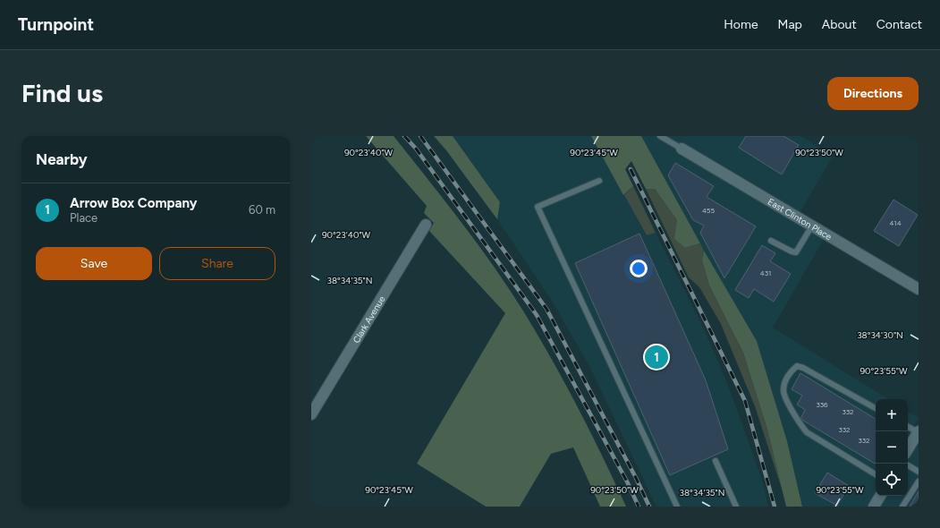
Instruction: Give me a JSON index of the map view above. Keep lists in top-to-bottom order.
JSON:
{
  "streets": {
    "street": ["East Clinton Place", "Clark Avenue"]
  },
  "house_numbers": [
    "455",
    "414",
    "431",
    "336",
    "332",
    "332",
    "332"
  ],
  "page": {
    "header": "Turnpoint",
    "nav": [
      "Home",
      "Map",
      "About",
      "Contact"
    ],
    "buttons": [
      "Directions",
      ["Save", "Share"]
    ],
    "title": "Find us",
    "heading": "Nearby",
    "list": [
      {
        "mark": "1",
        "name": "Arrow Box Company",
        "note": "Place",
        "value": "60 m"
      }
    ],
    "pins": "1",
    "map_buttons": ["+", "−"]
  },
  "coordinates": [
    "90°23'40\"W",
    "90°23'45\"W",
    "90°23'50\"W",
    "38°34'35\"N",
    "38°34'30\"N",
    "90°23'55\"W"
  ]
}
